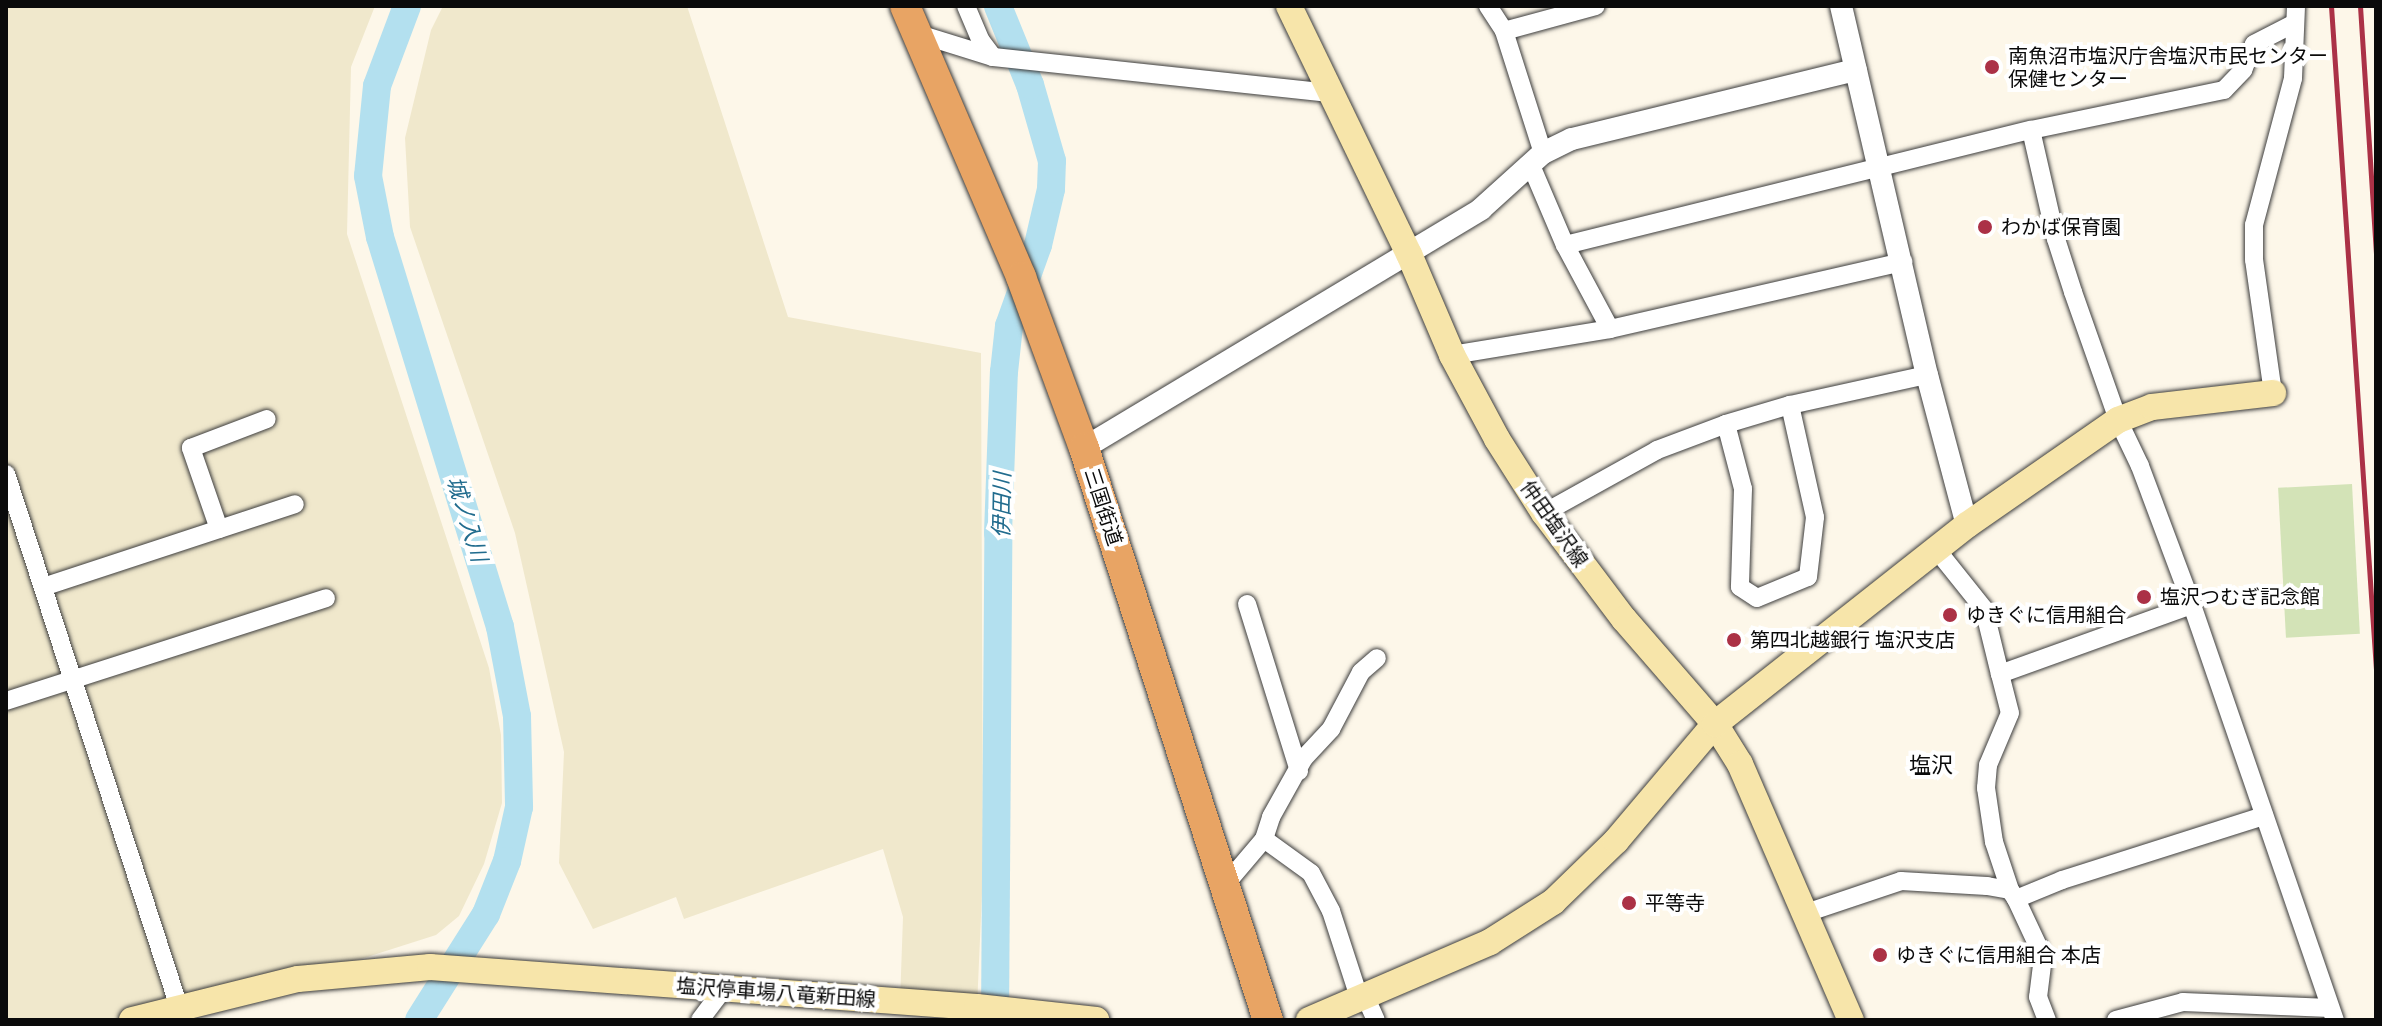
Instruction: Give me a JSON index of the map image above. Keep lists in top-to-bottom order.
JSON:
{
  "streets": {
    "highway": ["三国街道"],
    "main road": ["仲田塩沢線", "塩沢停車場八竜新田線"]
  },
  "districts": ["塩沢"],
  "water": ["伊田川", "城ノ入川"],
  "places": [
    "南魚沼市塩沢庁舎塩沢市民センター 保健センター",
    "わかば保育園",
    "塩沢つむぎ記念館",
    "ゆきぐに信用組合",
    "第四北越銀行 塩沢支店",
    "平等寺",
    "ゆきぐに信用組合 本店"
  ]
}
